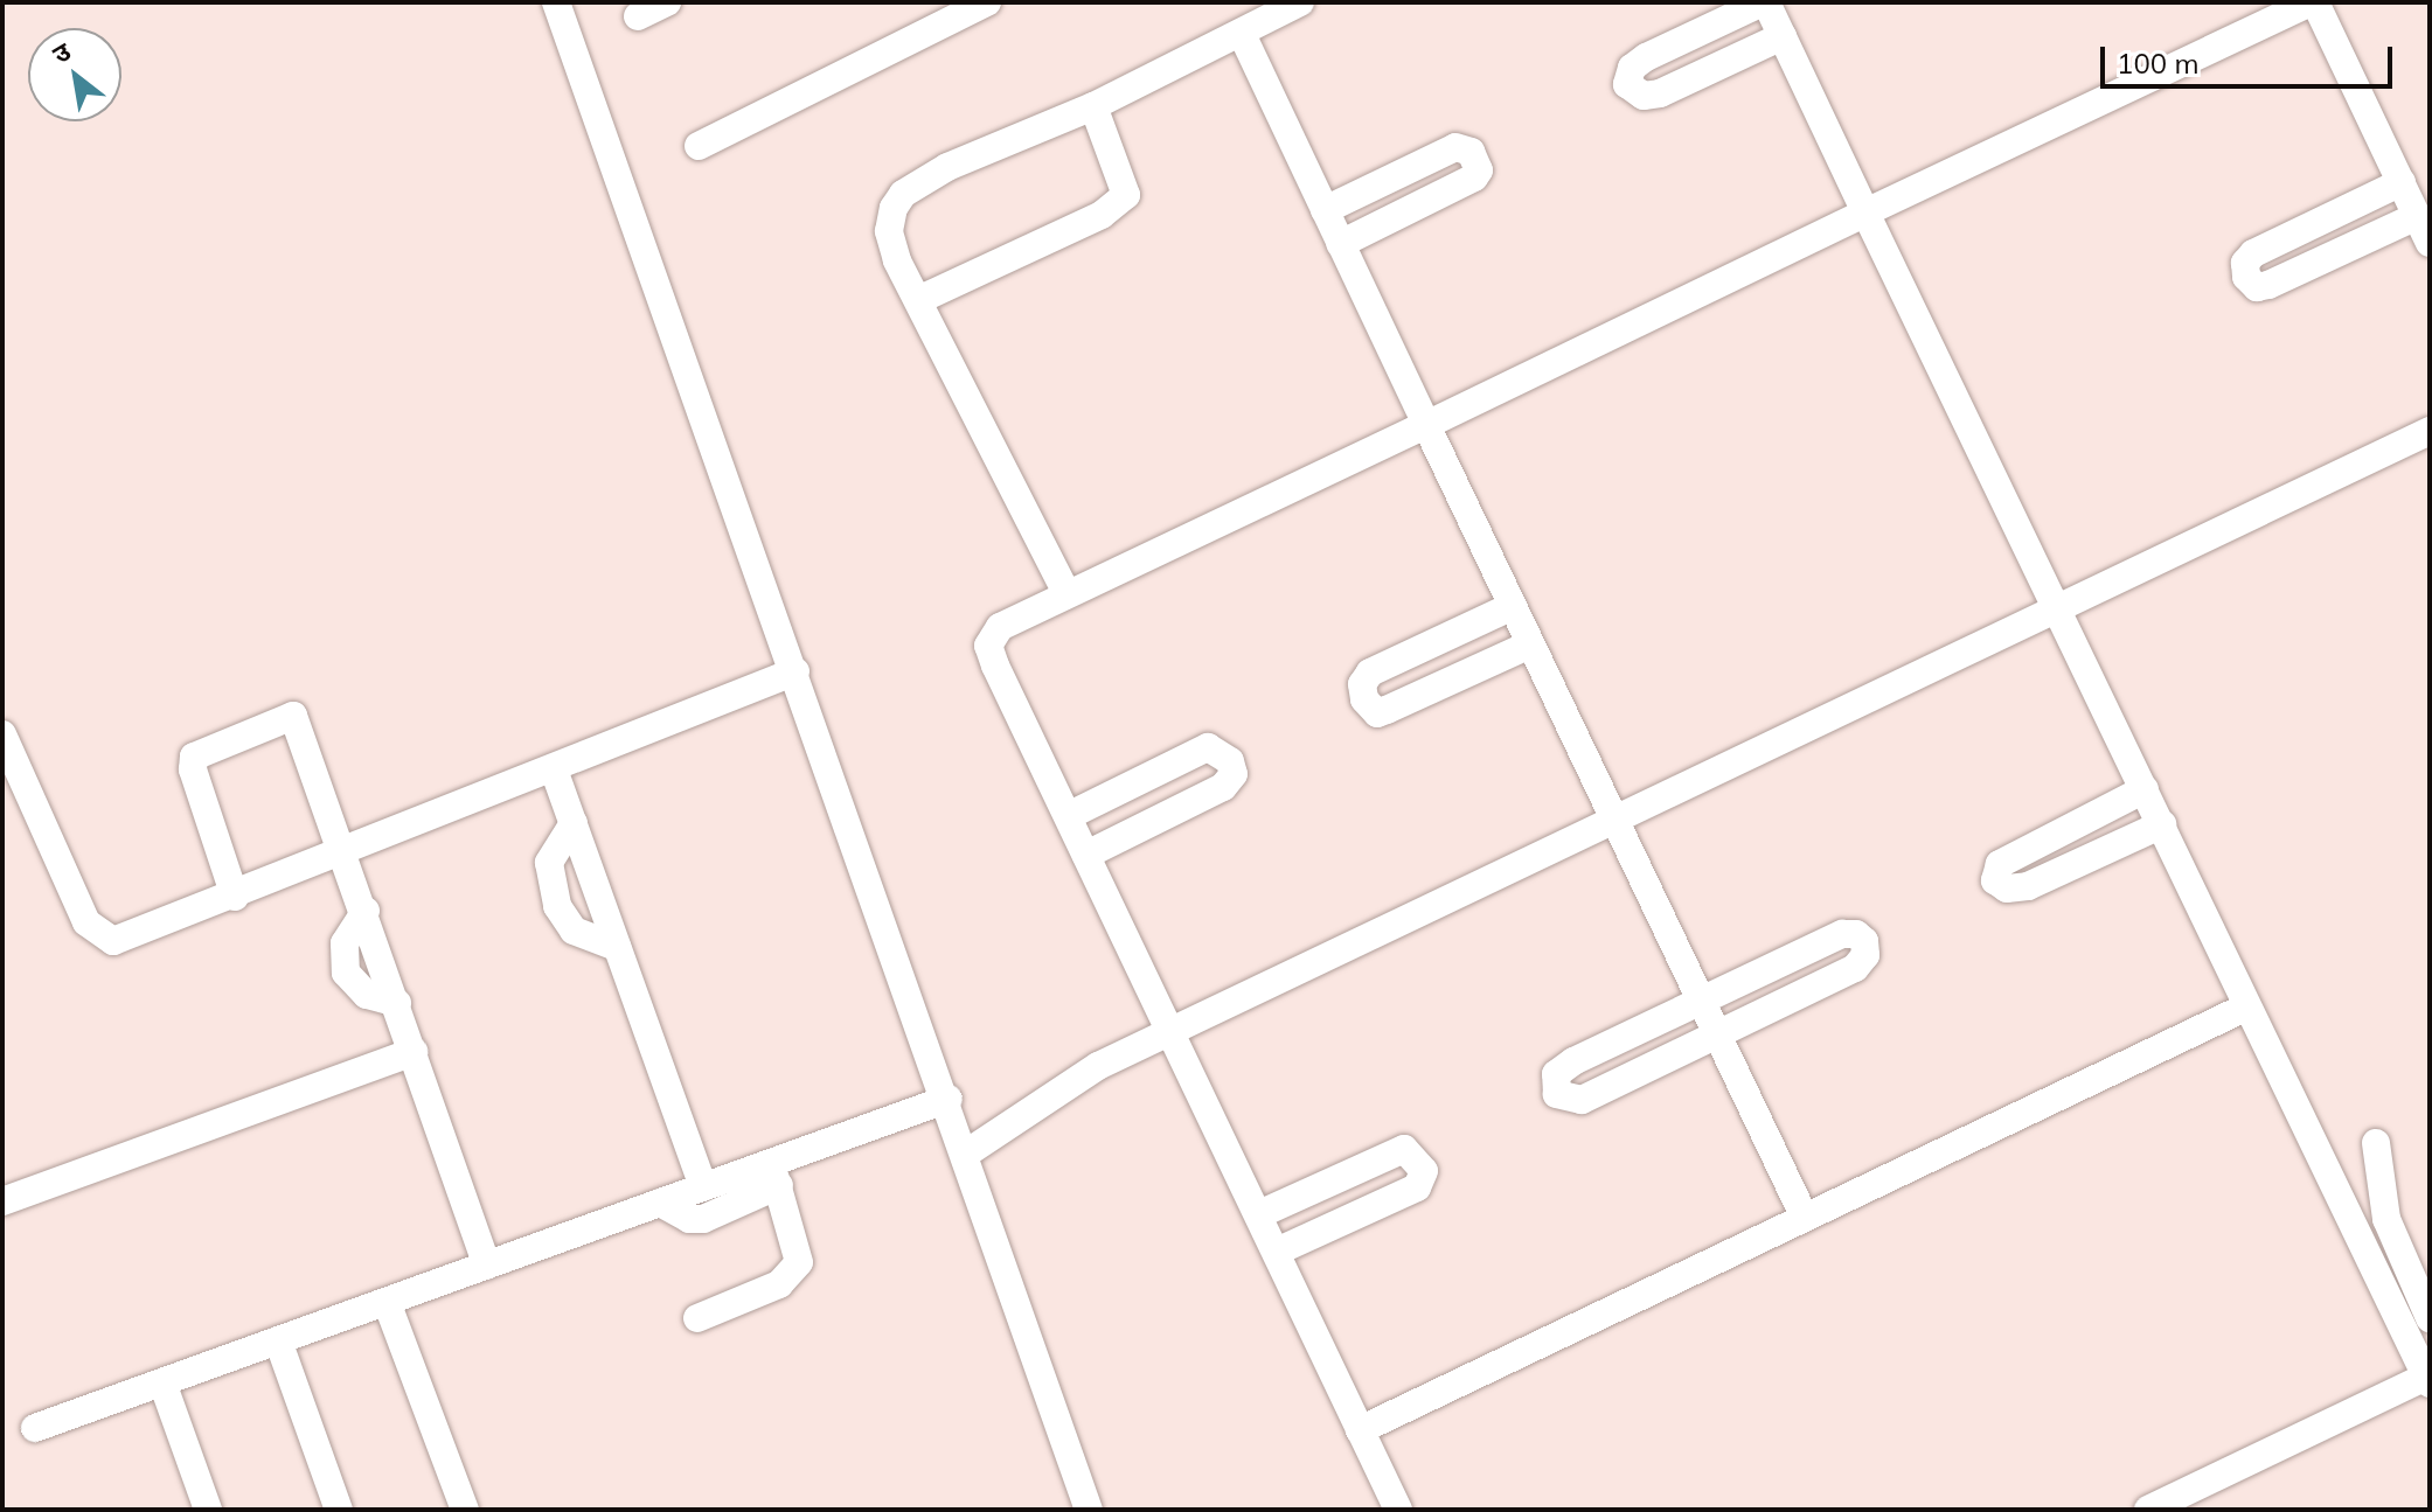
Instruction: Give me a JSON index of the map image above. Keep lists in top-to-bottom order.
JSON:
{
  "scale_bar": "100 m",
  "north": "top left"
}
